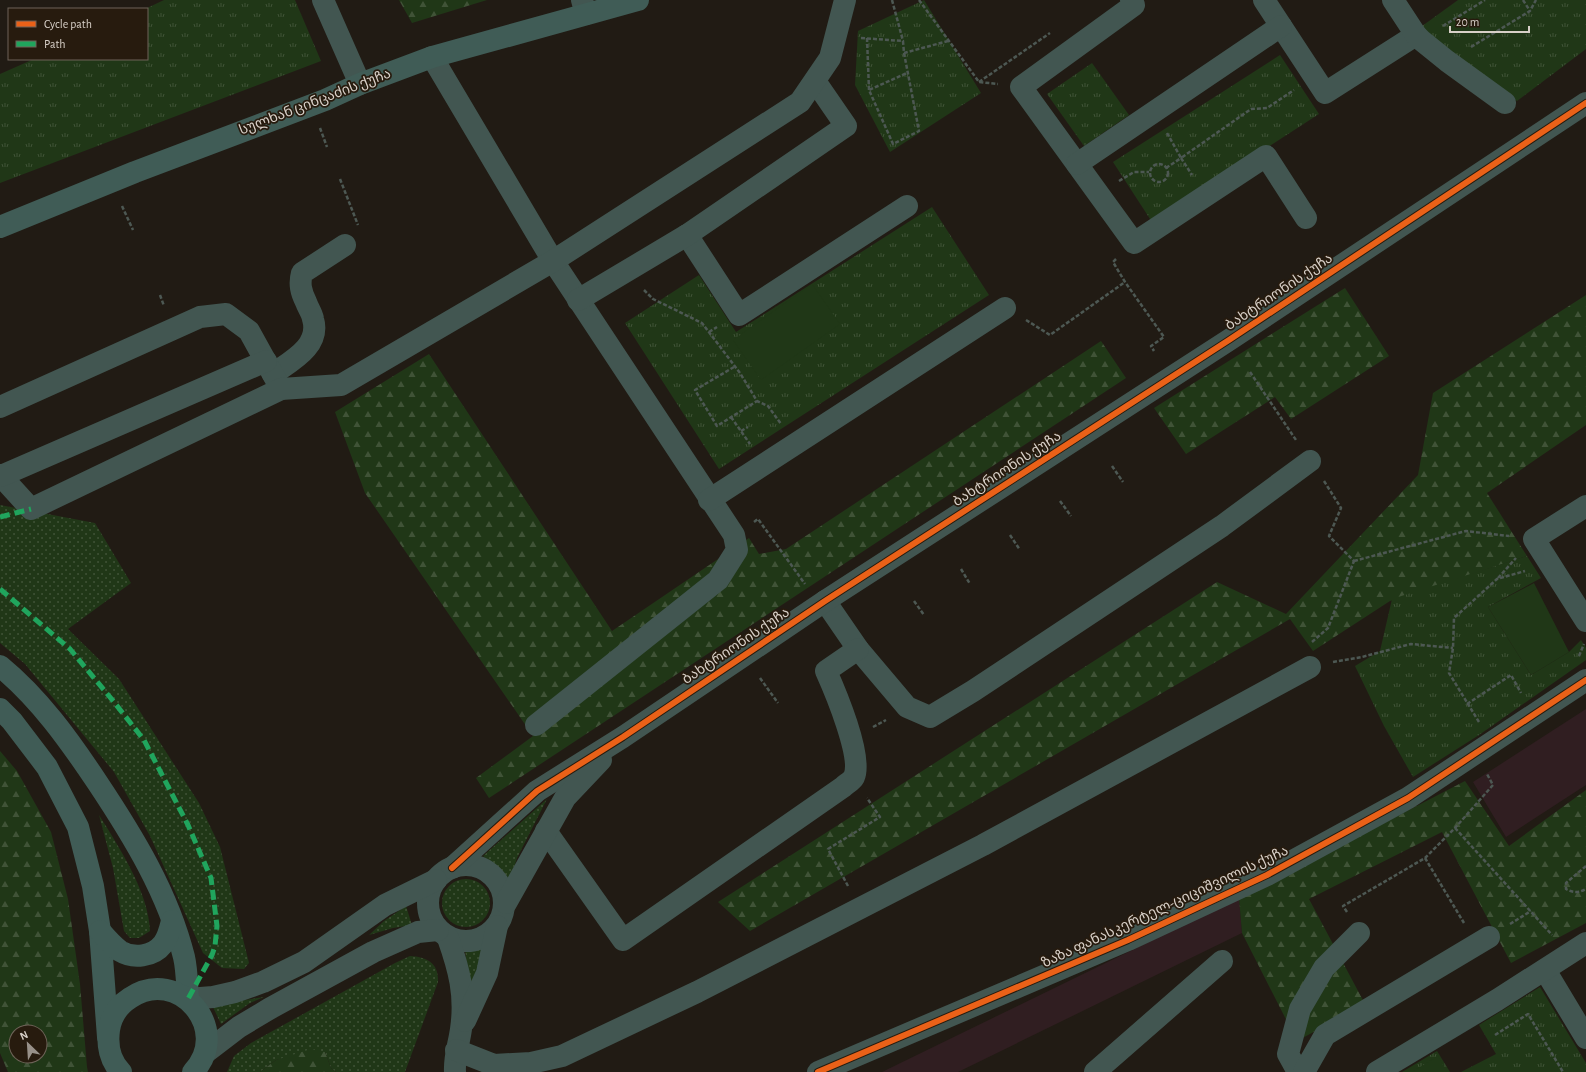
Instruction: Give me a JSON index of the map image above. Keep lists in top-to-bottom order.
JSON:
{
  "streets": {
    "main road": ["სულხან ცინცაძის ქუჩა"],
    "street": ["ბახტრიონის ქუჩა", "ზაზა ფანასკერტელ-ციციშვილის ქუჩა"]
  },
  "legend": ["Cycle path", "Path"],
  "scale_bar": "20 m",
  "north": "top left"
}
